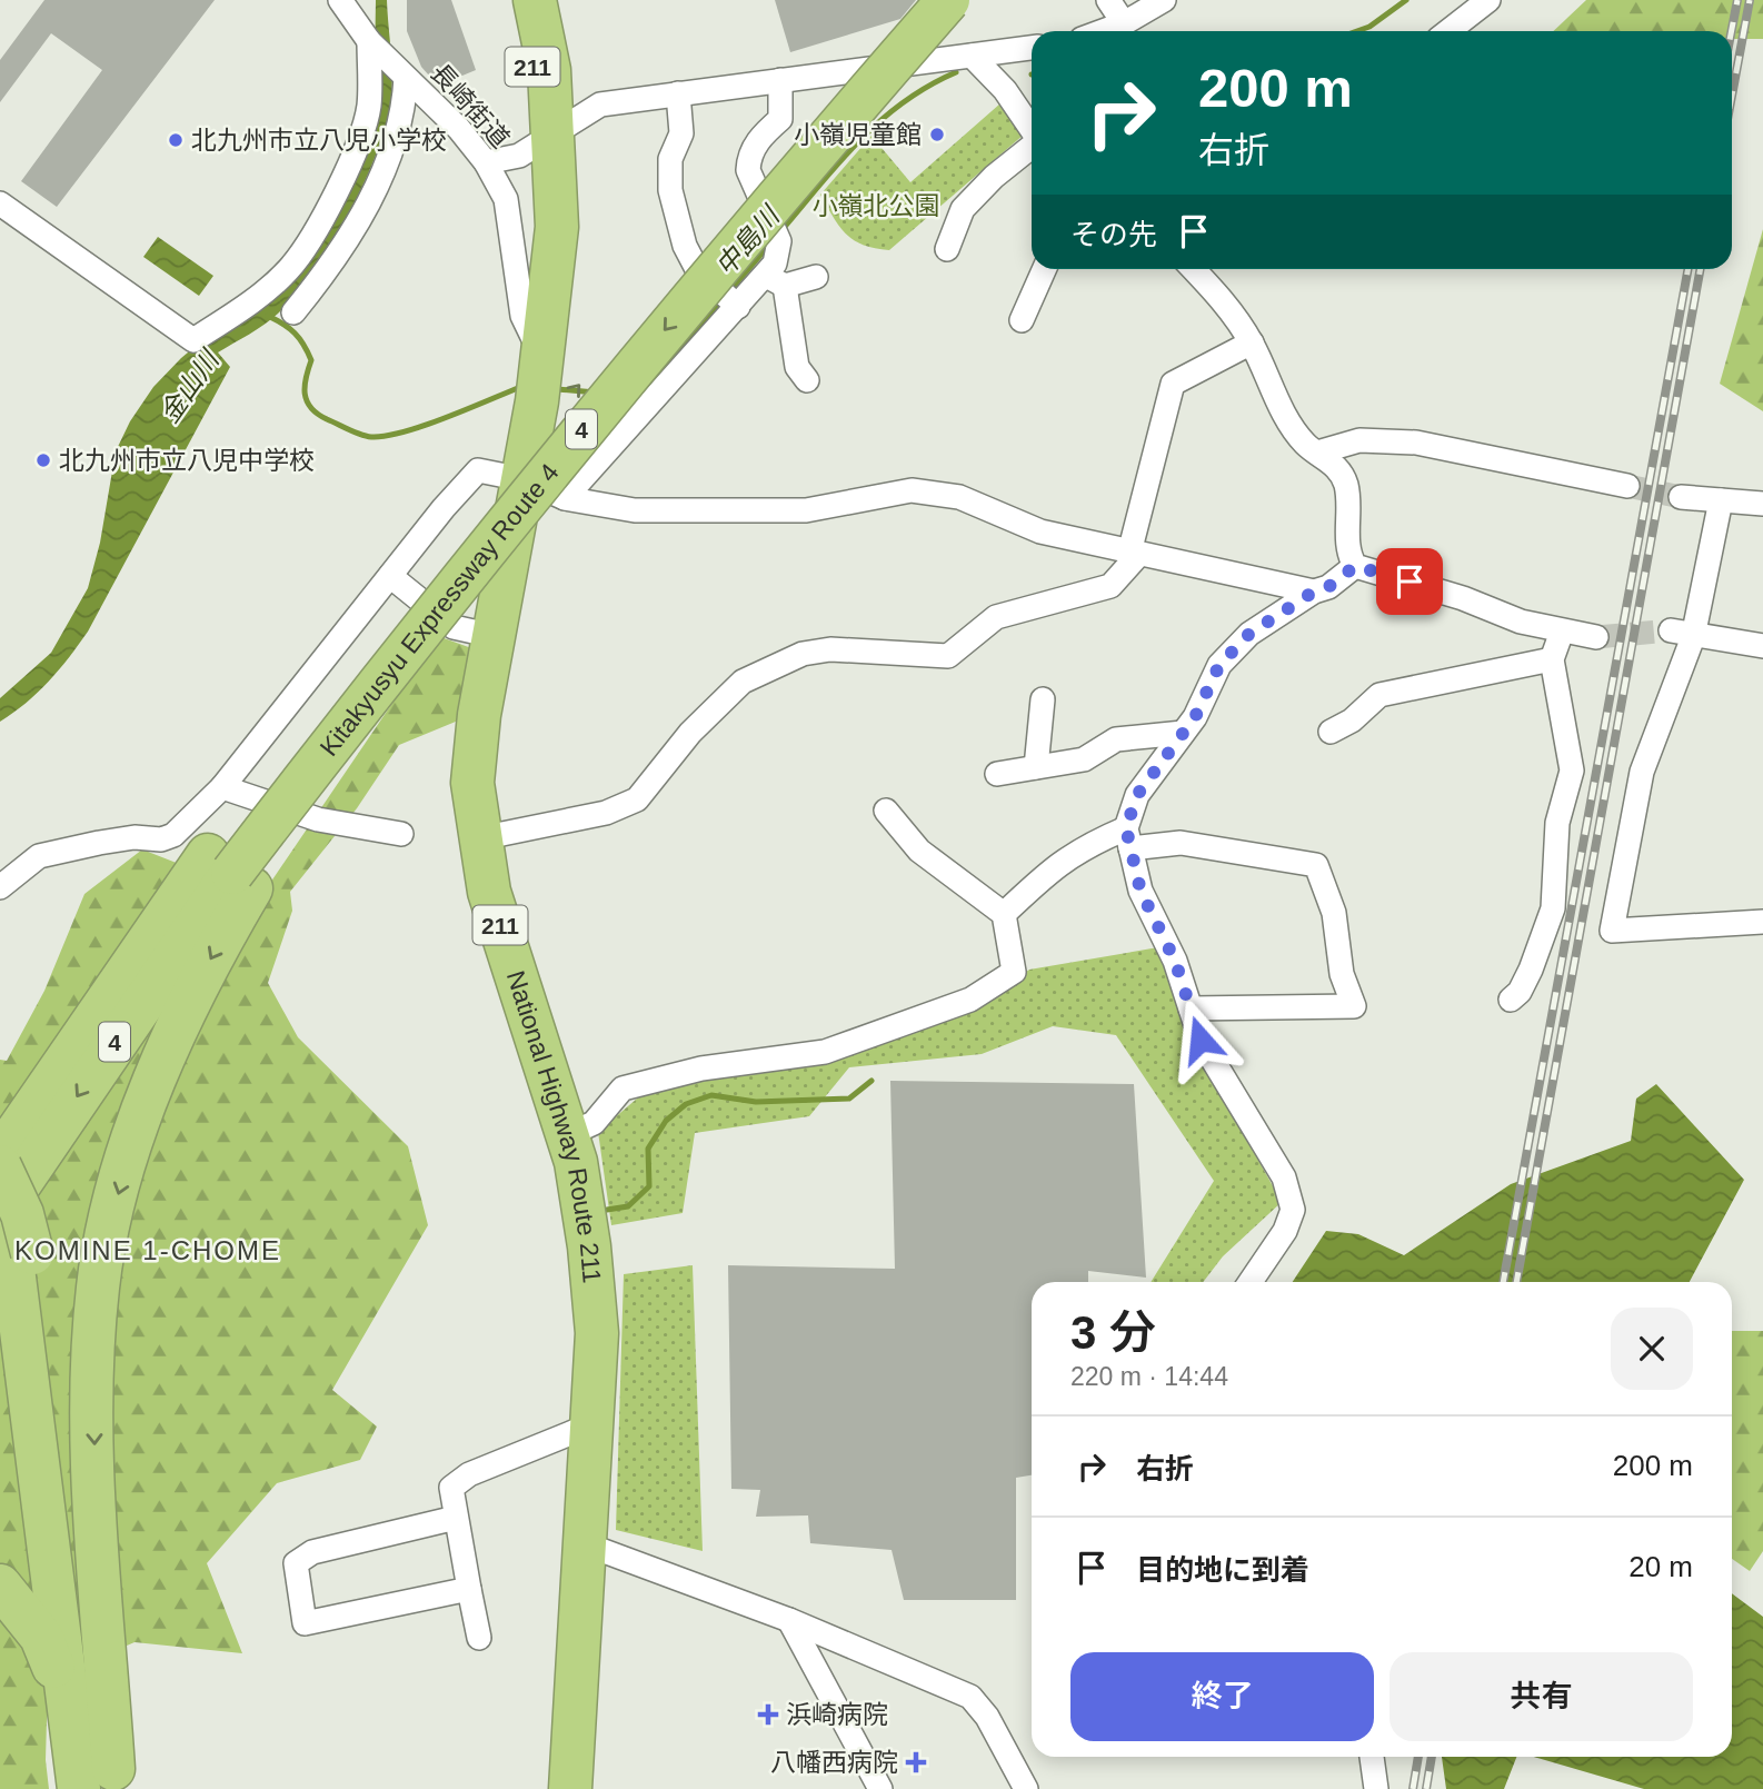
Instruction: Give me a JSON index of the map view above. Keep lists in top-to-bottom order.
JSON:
{
  "streets": {
    "highway": [
      "211",
      "4",
      "Kitakyusyu Expressway Route 4",
      "National Highway Route 211"
    ],
    "street": ["長崎街道"]
  },
  "crossings": [
    ["長崎街道", "National Highway Route 211"]
  ],
  "districts": ["KOMINE 1-CHOME"],
  "water": ["中島川", "金山川"],
  "parks": ["小嶺北公園"],
  "places": {
    "other": ["小嶺児童館", "北九州市立八児小学校", "北九州市立八児中学校"],
    "health": ["浜崎病院", "八幡西病院"]
  },
  "page": {
    "turn": ["200 m", "右折"],
    "then": "その先",
    "heading": ["3 分", "220 m · 14:44"],
    "list": [
      {
        "name": "右折",
        "value": "200 m"
      },
      {
        "name": "目的地に到着",
        "value": "20 m"
      }
    ],
    "buttons": ["終了", "共有"]
  }
}
